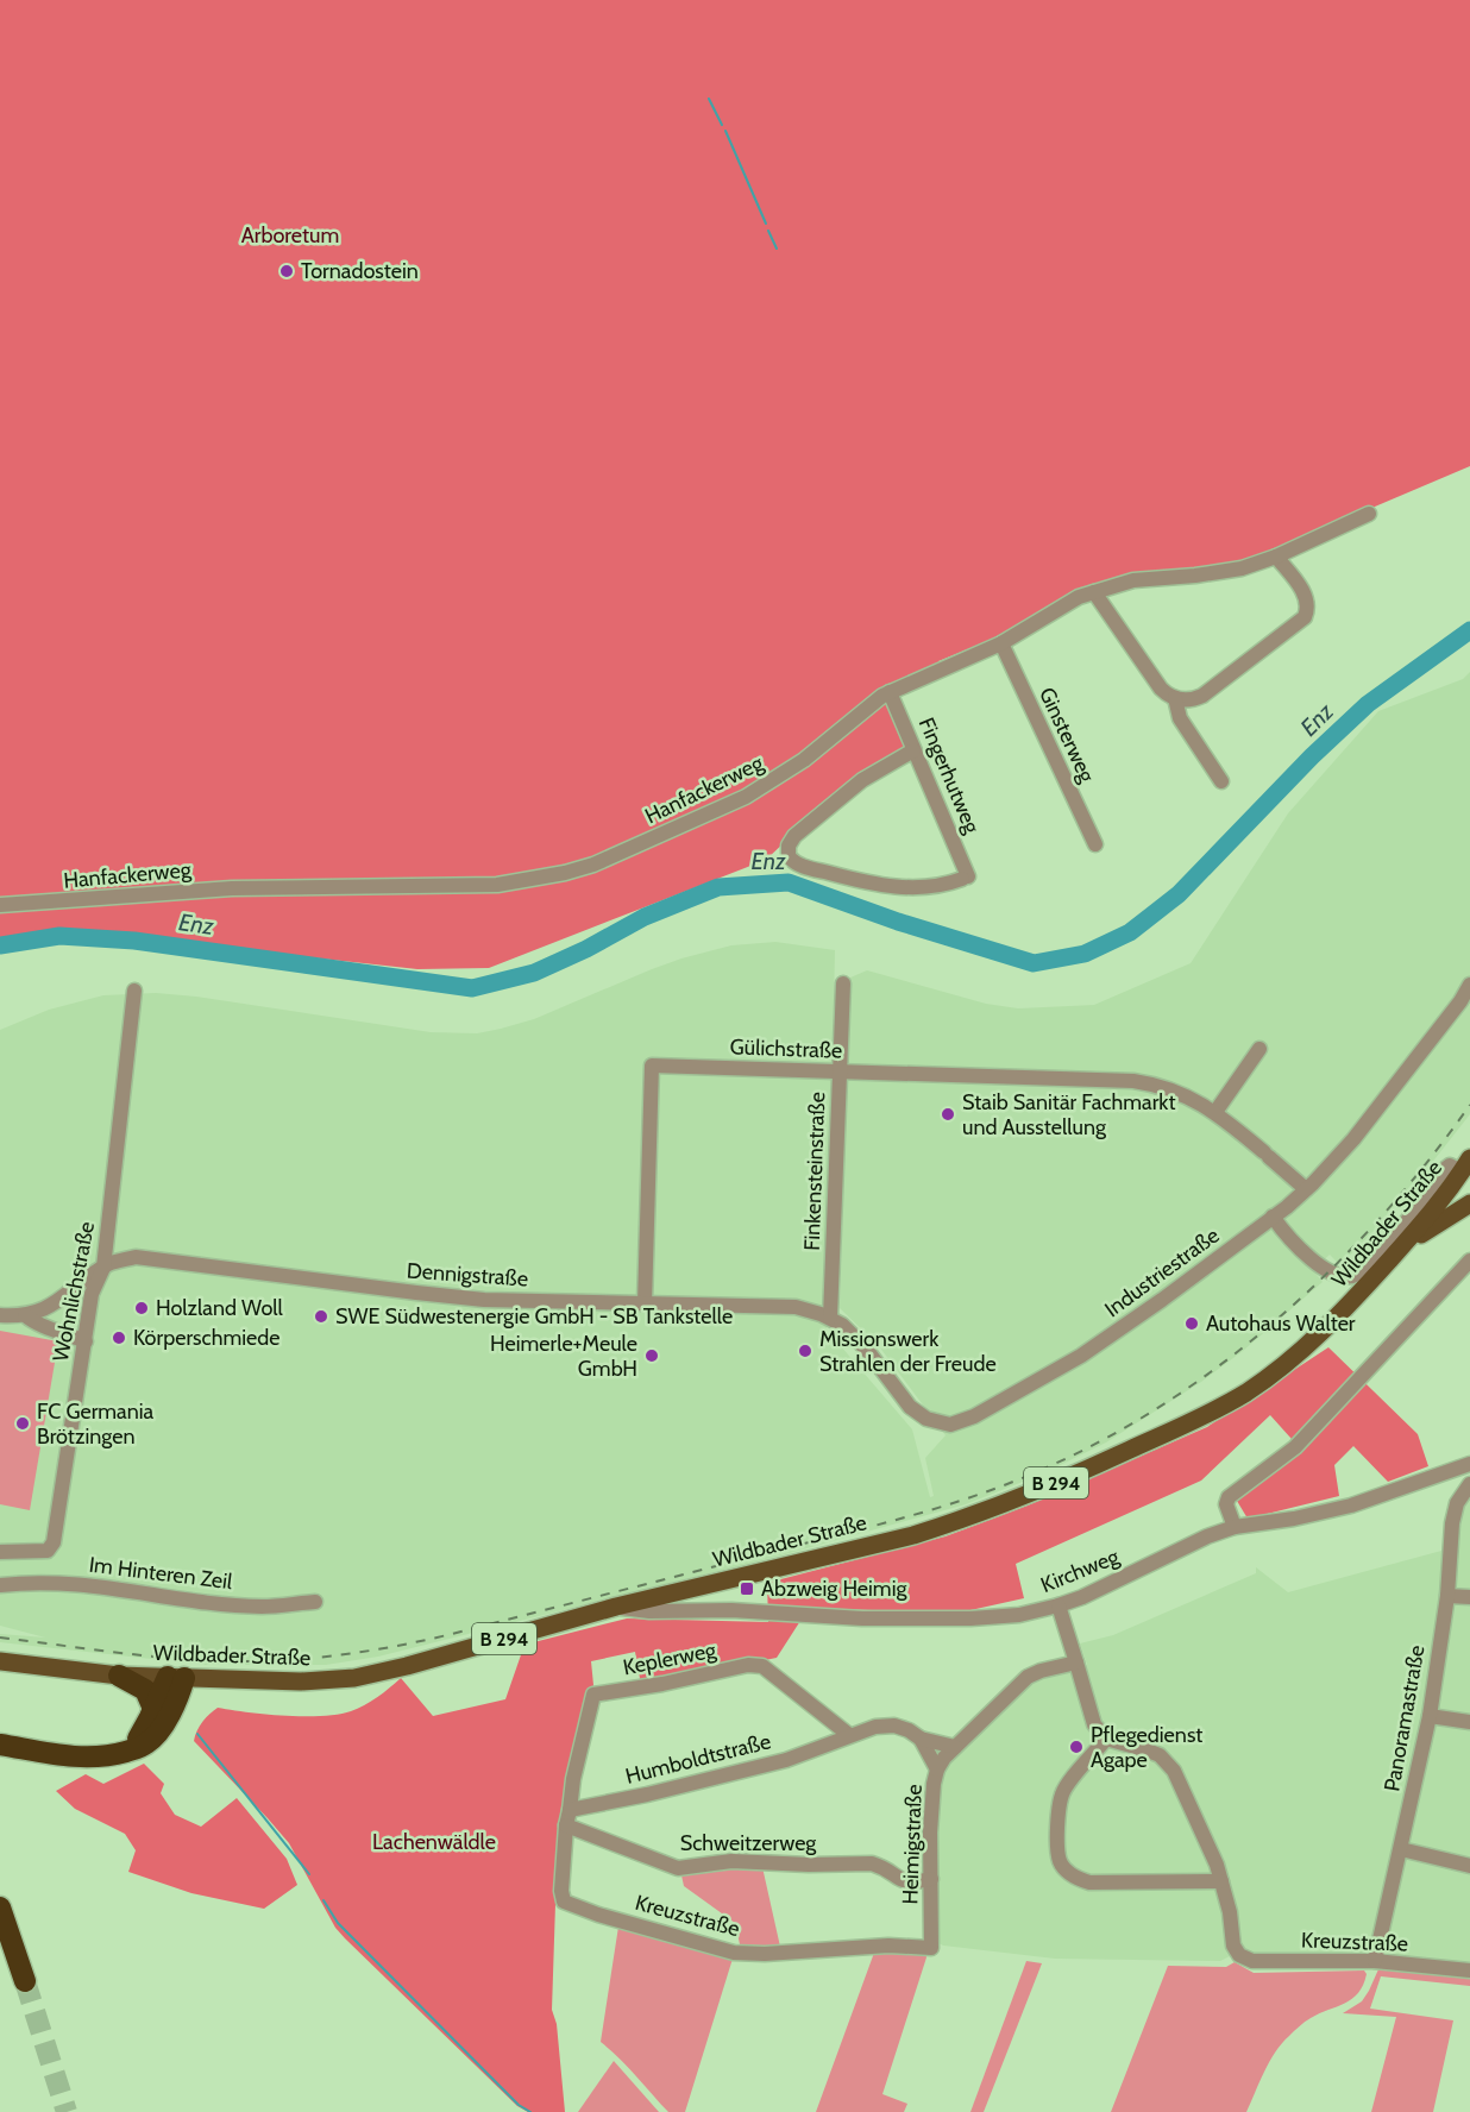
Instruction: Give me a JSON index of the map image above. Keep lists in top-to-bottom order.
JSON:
{
  "streets": {
    "main road": ["Wildbader Straße", "B 294"],
    "street": [
      "Ginsterweg",
      "Fingerhutweg",
      "Hanfackerweg",
      "Gülichstraße",
      "Finkensteinstraße",
      "Industriestraße",
      "Dennigstraße",
      "Wohnlichstraße",
      "Kirchweg",
      "Im Hinteren Zeil",
      "Keplerweg",
      "Panoramastraße",
      "Humboldtstraße",
      "Schweitzerweg",
      "Heimigstraße",
      "Kreuzstraße"
    ]
  },
  "crossings": [
    ["Ginsterweg", "Hanfackerweg"],
    ["Fingerhutweg", "Hanfackerweg"],
    ["Gülichstraße", "Finkensteinstraße"],
    ["Gülichstraße", "Industriestraße"],
    ["Gülichstraße", "Dennigstraße"],
    ["Finkensteinstraße", "Industriestraße"],
    ["Finkensteinstraße", "Dennigstraße"],
    ["Wildbader Straße", "Kirchweg"],
    ["Industriestraße", "Dennigstraße"],
    ["Dennigstraße", "Wohnlichstraße"],
    ["Keplerweg", "Humboldtstraße"],
    ["Panoramastraße", "Kreuzstraße"],
    ["Humboldtstraße", "Heimigstraße"],
    ["Schweitzerweg", "Heimigstraße"],
    ["Schweitzerweg", "Kreuzstraße"],
    ["Heimigstraße", "Kreuzstraße"]
  ],
  "water": ["Enz"],
  "parks": ["Arboretum", "Lachenwäldle"],
  "places": {
    "other": [
      "Tornadostein",
      "Staib Sanitär Fachmarkt und Ausstellung",
      "Holzland Woll",
      "SWE Südwestenergie GmbH - SB Tankstelle",
      "Autohaus Walter",
      "Körperschmiede",
      "Missionswerk Strahlen der Freude",
      "Heimerle+Meule GmbH",
      "FC Germania Brötzingen",
      "Pflegedienst Agape"
    ],
    "transit": ["Abzweig Heimig"]
  }
}
